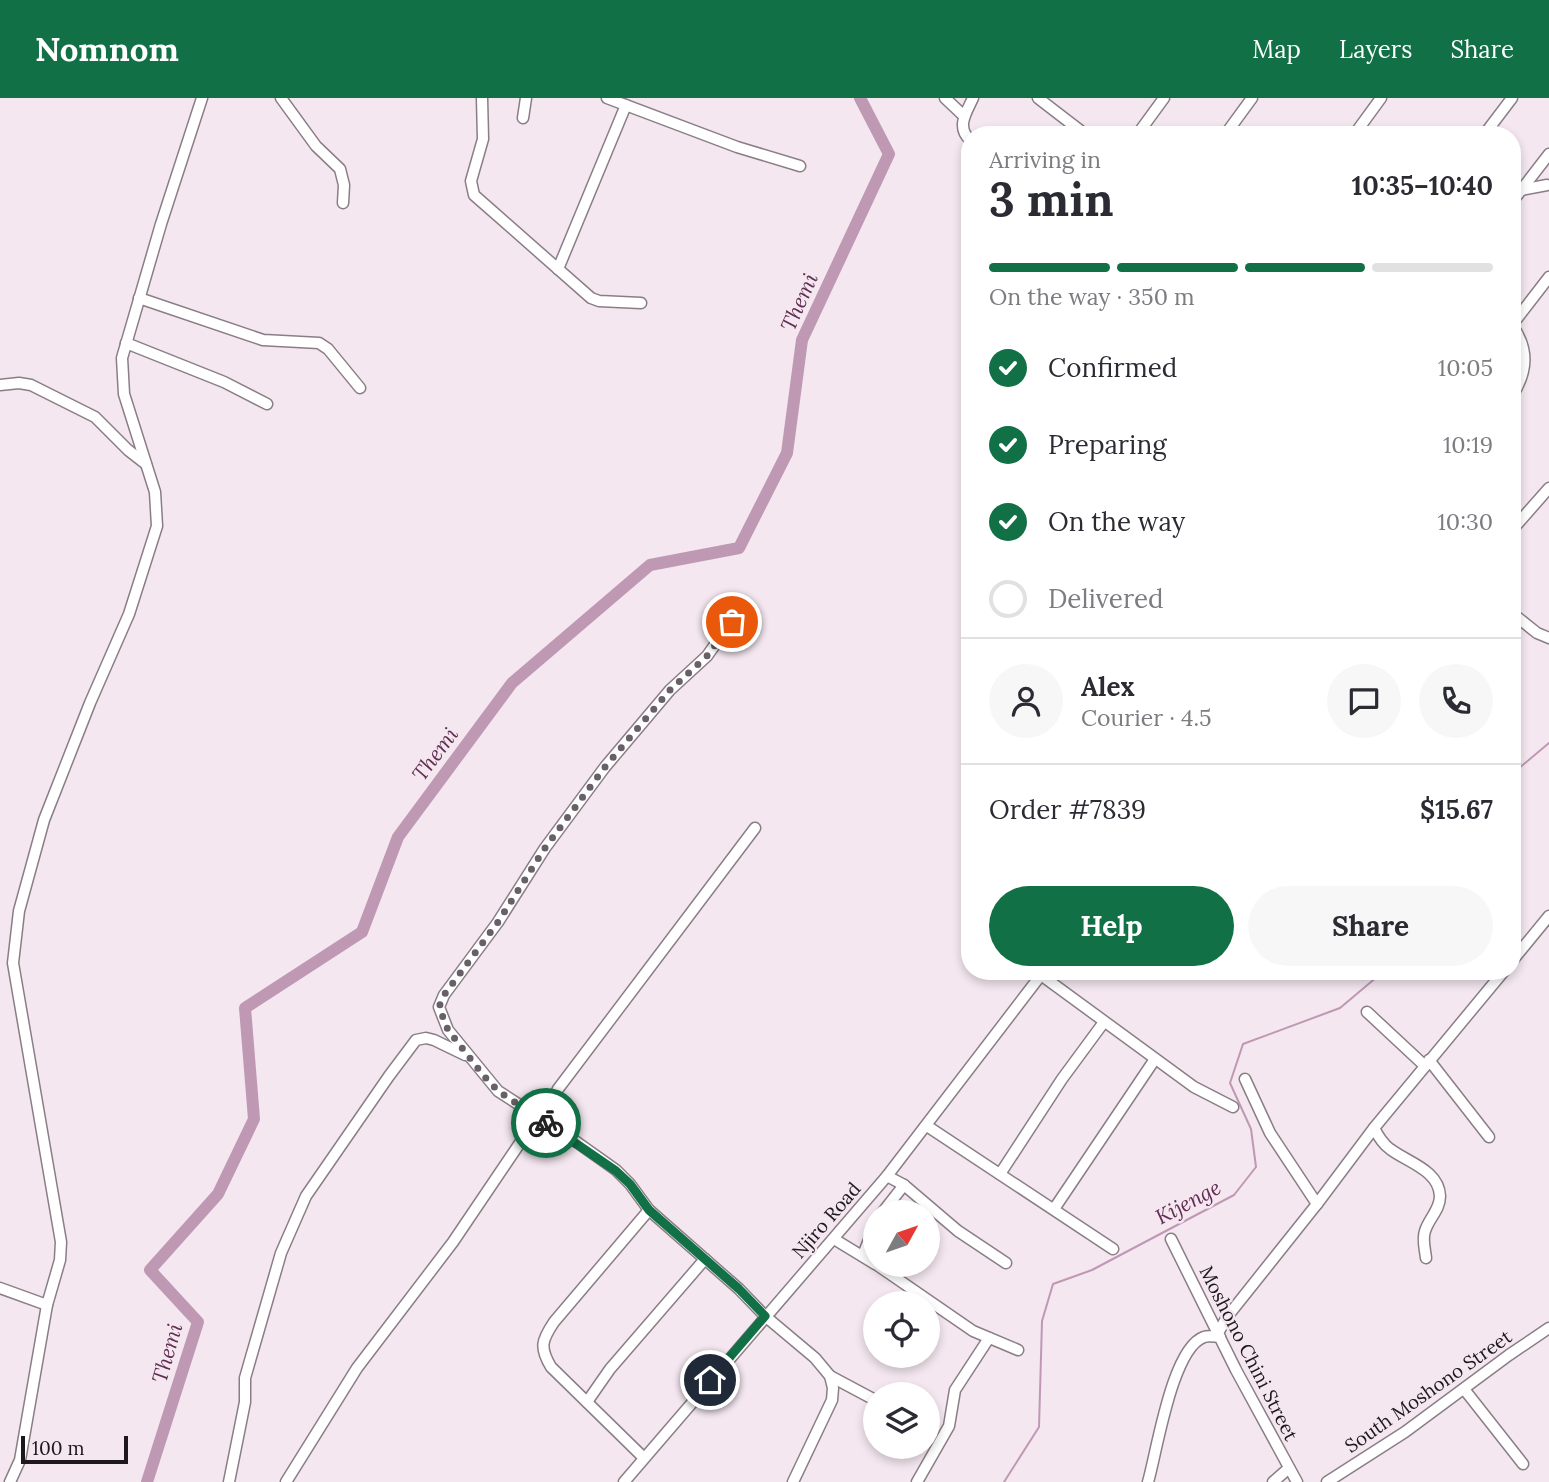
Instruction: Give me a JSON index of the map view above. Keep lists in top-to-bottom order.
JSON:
{
  "streets": {
    "street": ["Njiro Road", "Moshono Chini Street", "South Moshono Street"]
  },
  "water": ["Themi", "Kijenge"],
  "scale_bar": "100 m",
  "north": "top right",
  "page": {
    "header": "Nomnom",
    "nav": ["Map", "Layers", "Share"],
    "heading": ["3 min", "Arriving in", "10:35–10:40"],
    "panel": [
      "Alex",
      "Courier · 4.5",
      "Order #7839",
      "$15.67"
    ],
    "bar": "On the way · 350 m",
    "list": [
      ["Confirmed", "10:05"],
      ["Preparing", "10:19"],
      ["On the way", "10:30"],
      "Delivered"
    ],
    "buttons": ["Help", "Share"],
    "scale": "100 m"
  }
}
